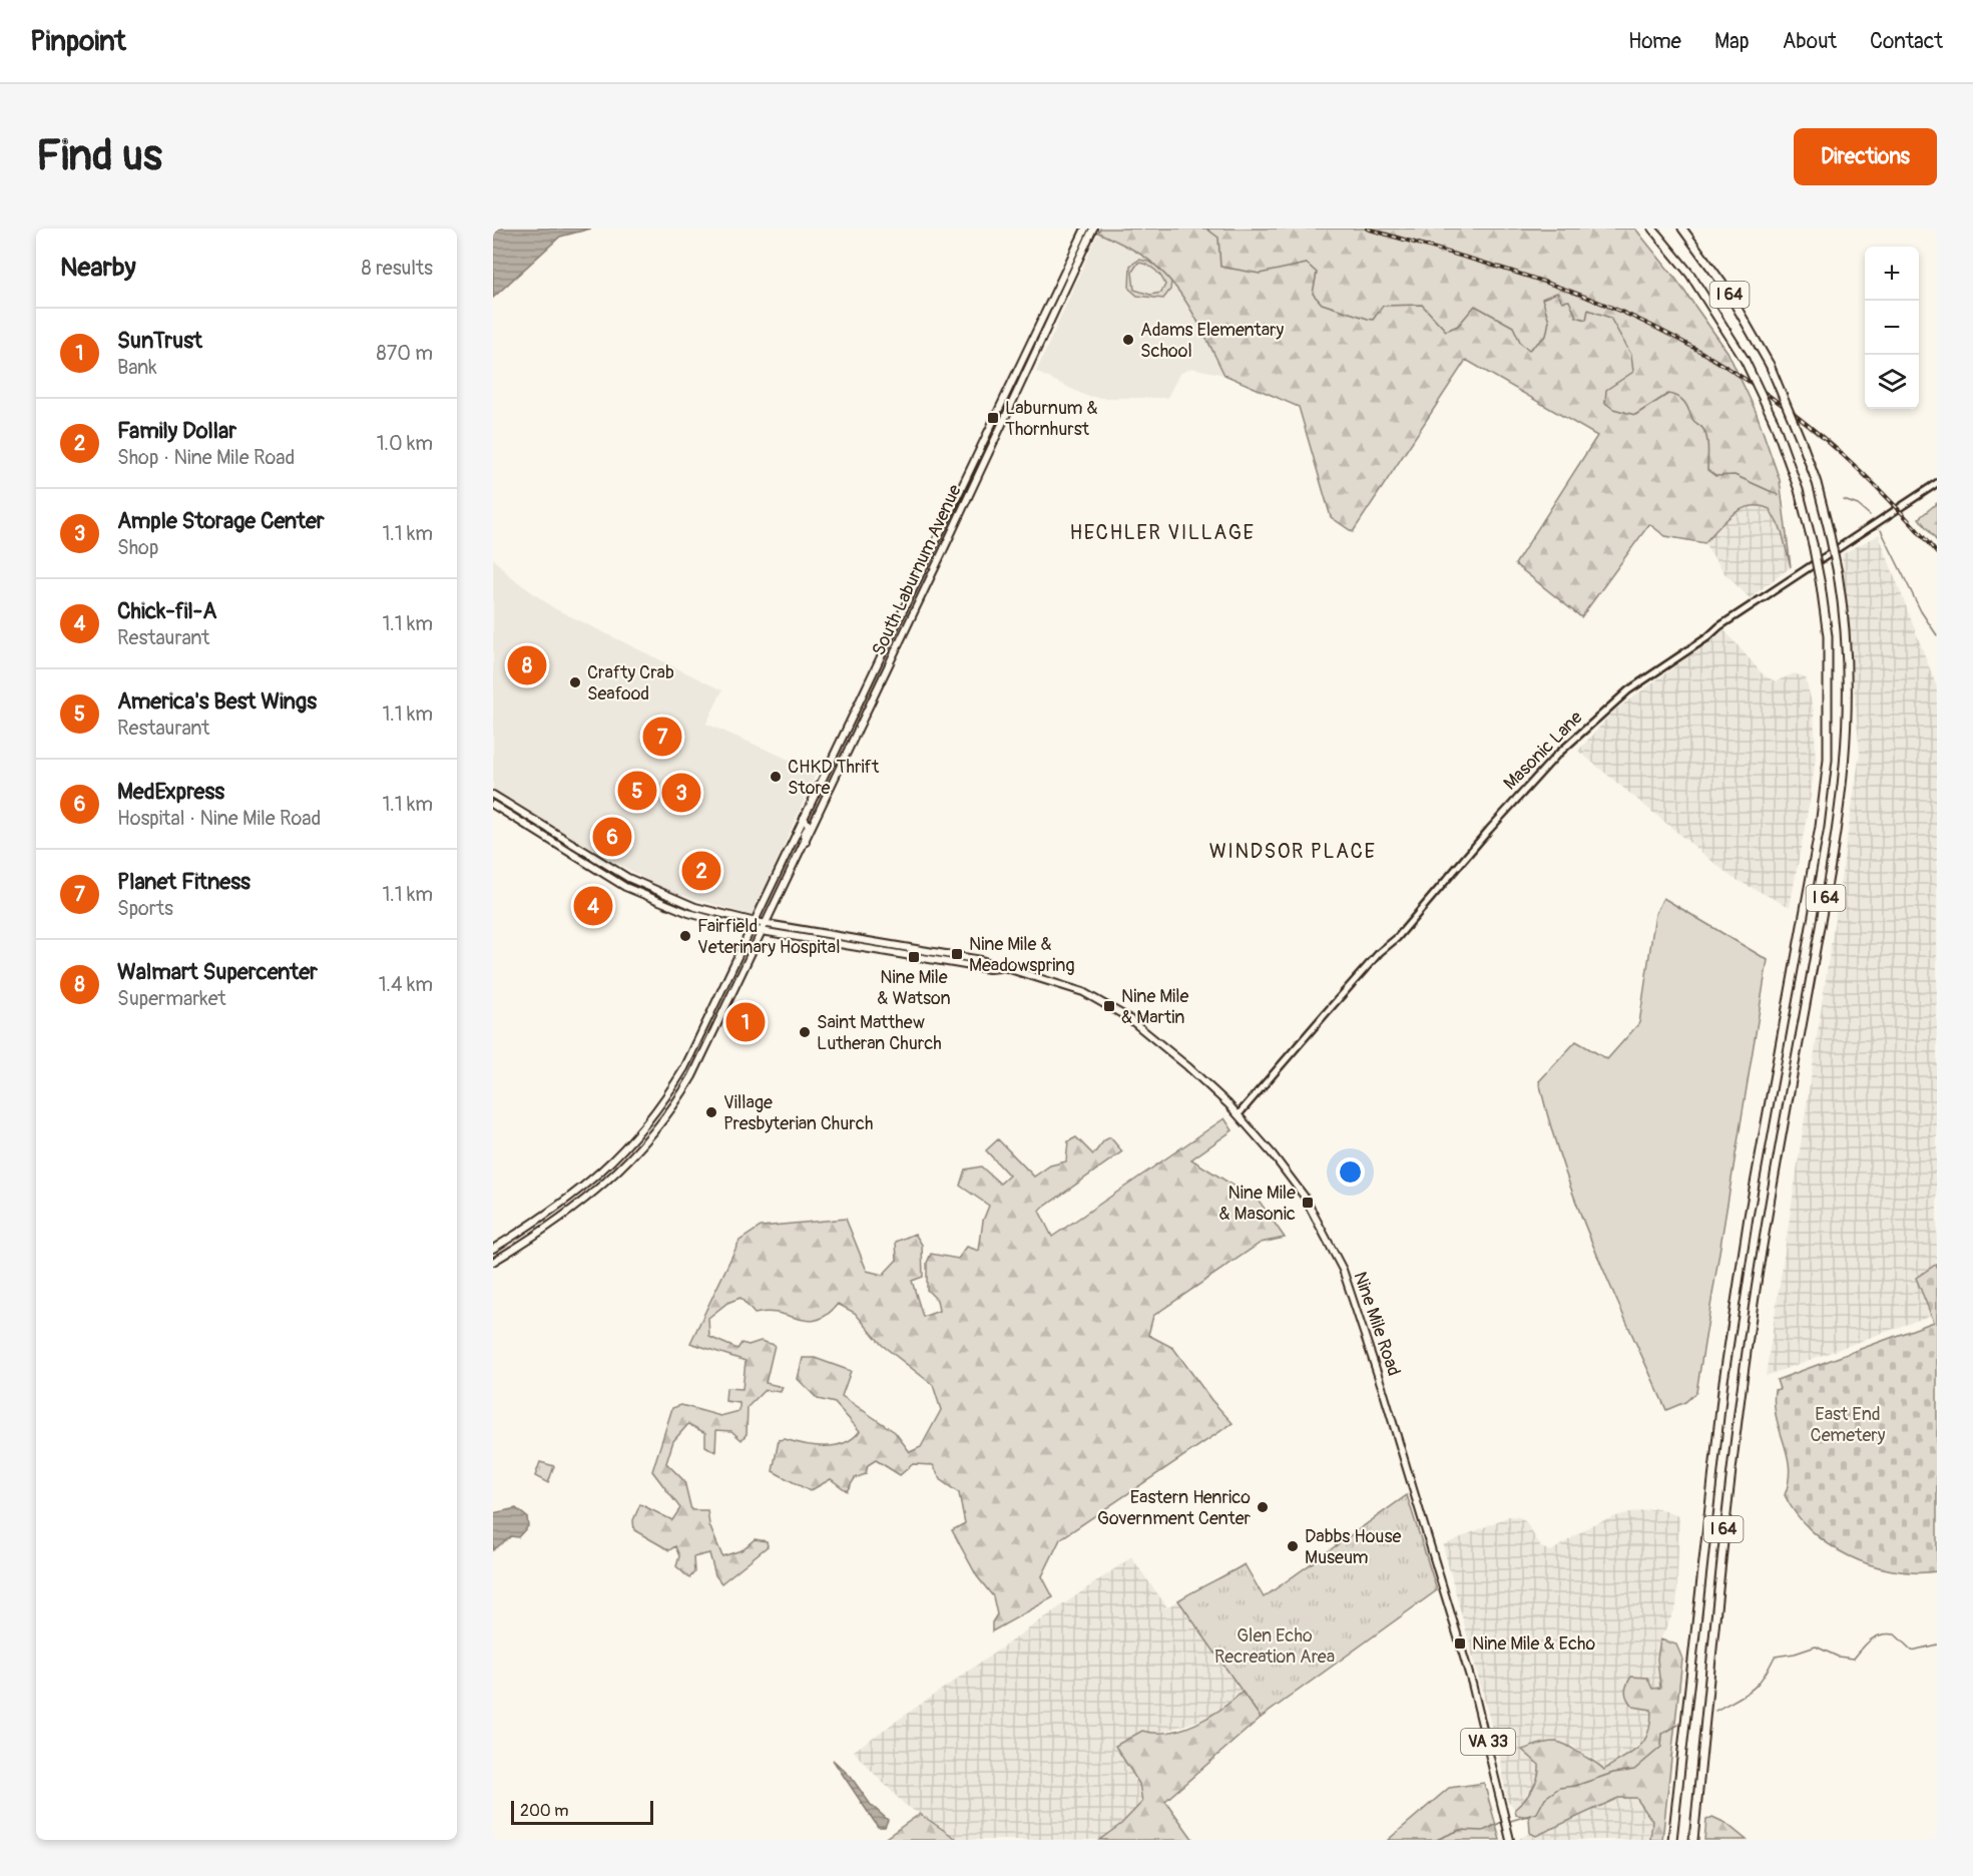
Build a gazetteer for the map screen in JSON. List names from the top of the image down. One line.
{"streets":{"highway":["I 64"],"main road":["South Laburnum Avenue","Masonic Lane","Nine Mile Road","VA 33"]},"crossings":[["South Laburnum Avenue","Nine Mile Road"],["Masonic Lane","Nine Mile Road"]],"districts":["HECHLER VILLAGE","WINDSOR PLACE"],"parks":["East End Cemetery","Glen Echo Recreation Area"],"places":{"other":["Adams Elementary School","Crafty Crab Seafood","CHKD Thrift Store","Fairfield Veterinary Hospital","Saint Matthew Lutheran Church","Village Presbyterian Church","Eastern Henrico Government Center","Dabbs House Museum"],"transit":["Laburnum & Thornhurst","Nine Mile & Meadowspring","Nine Mile & Watson","Nine Mile & Martin","Nine Mile & Masonic","Nine Mile & Echo"]},"scale_bar":"200 m","page":{"header":"Pinpoint","nav":["Home","Map","About","Contact"],"buttons":"Directions","title":"Find us","heading":["Nearby","8 results"],"map_buttons":["+","−"],"list":[{"mark":"1","name":"SunTrust","note":"Bank","value":"870 m"},{"mark":"2","name":"Family Dollar","note":"Shop · Nine Mile Road","value":"1.0 km"},{"mark":"3","name":"Ample Storage Center","note":"Shop","value":"1.1 km"},{"mark":"4","name":"Chick-fil-A","note":"Restaurant","value":"1.1 km"},{"mark":"5","name":"America's Best Wings","note":"Restaurant","value":"1.1 km"},{"mark":"6","name":"MedExpress","note":"Hospital · Nine Mile Road","value":"1.1 km"},{"mark":"7","name":"Planet Fitness","note":"Sports","value":"1.1 km"},{"mark":"8","name":"Walmart Supercenter","note":"Supermarket","value":"1.4 km"}],"pins":["8","7","5","3","6","2","4","1"],"scale":"200 m"}}
